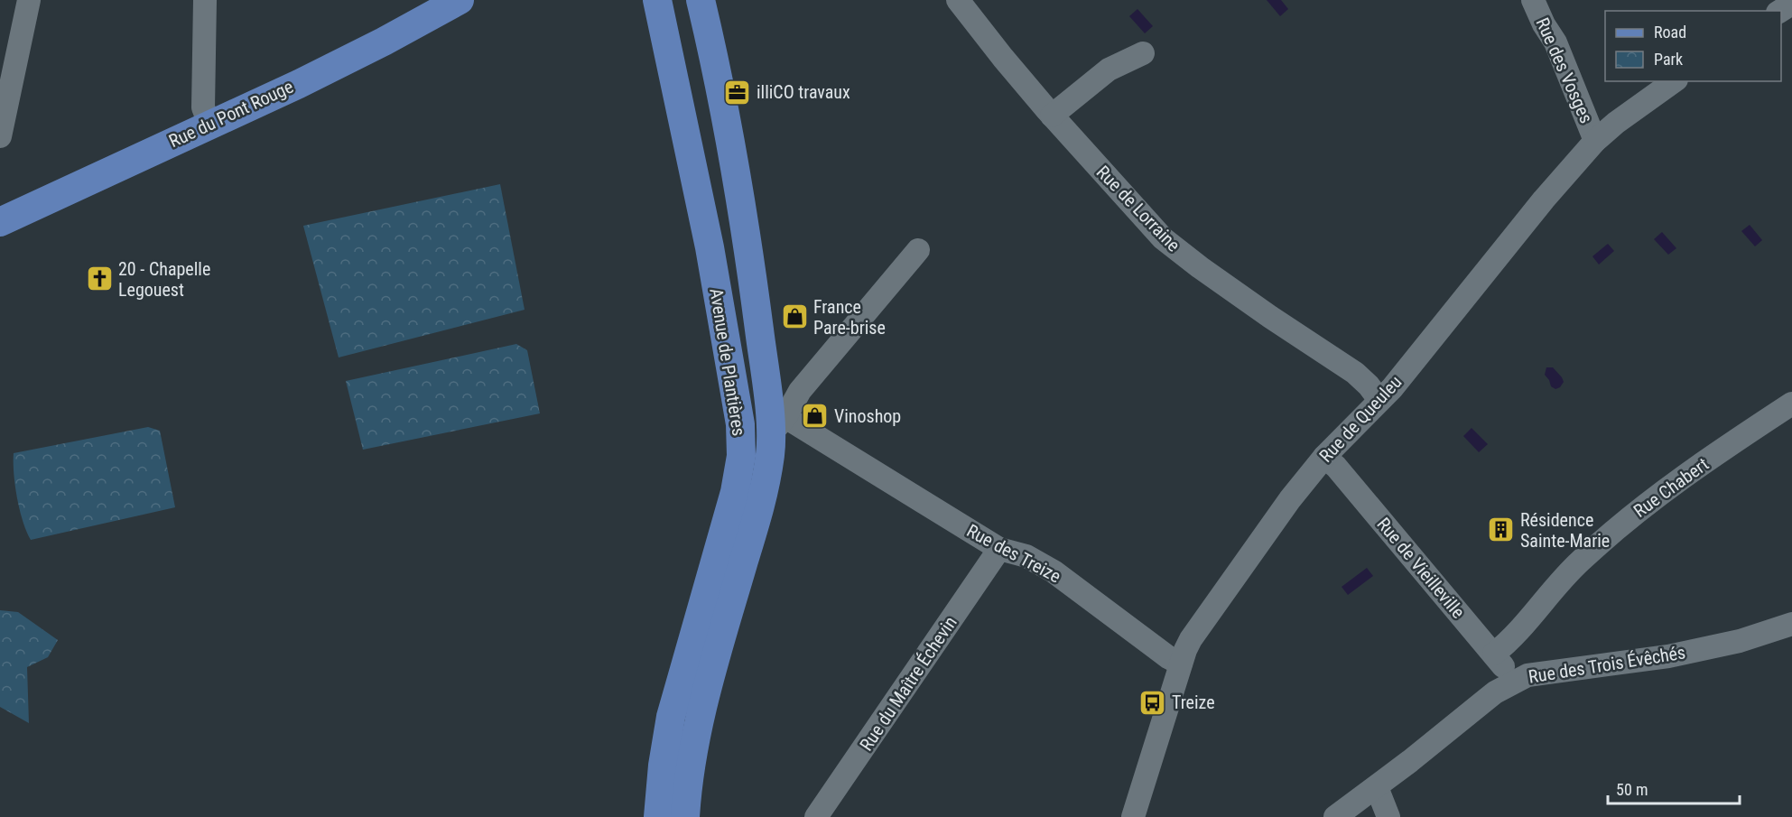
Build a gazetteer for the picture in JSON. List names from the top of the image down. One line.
{"streets":{"main road":["Rue du Pont Rouge","Avenue de Plantières"],"street":["Rue des Vosges","Rue de Lorraine","Rue de Queuleu","Rue Chabert","Rue des Treize","Rue de Vieilleville","Rue des Trois Évêchés","Rue du Maître Échevin"]},"crossings":[["Rue des Vosges","Rue de Queuleu"],["Rue de Lorraine","Rue de Queuleu"],["Avenue de Plantières","Rue des Treize"],["Rue de Queuleu","Rue des Treize"],["Rue de Queuleu","Rue de Vieilleville"],["Rue Chabert","Rue de Vieilleville"],["Rue des Treize","Rue du Maître Échevin"],["Rue de Vieilleville","Rue des Trois Évêchés"]],"places":{"office":["illiCO travaux"],"church":["20 - Chapelle Legouest"],"shop":["France Pare-brise","Vinoshop"],"building":["Résidence Sainte-Marie"],"bus stop":["Treize"]},"legend":["Road","Park"],"scale_bar":"50 m"}
